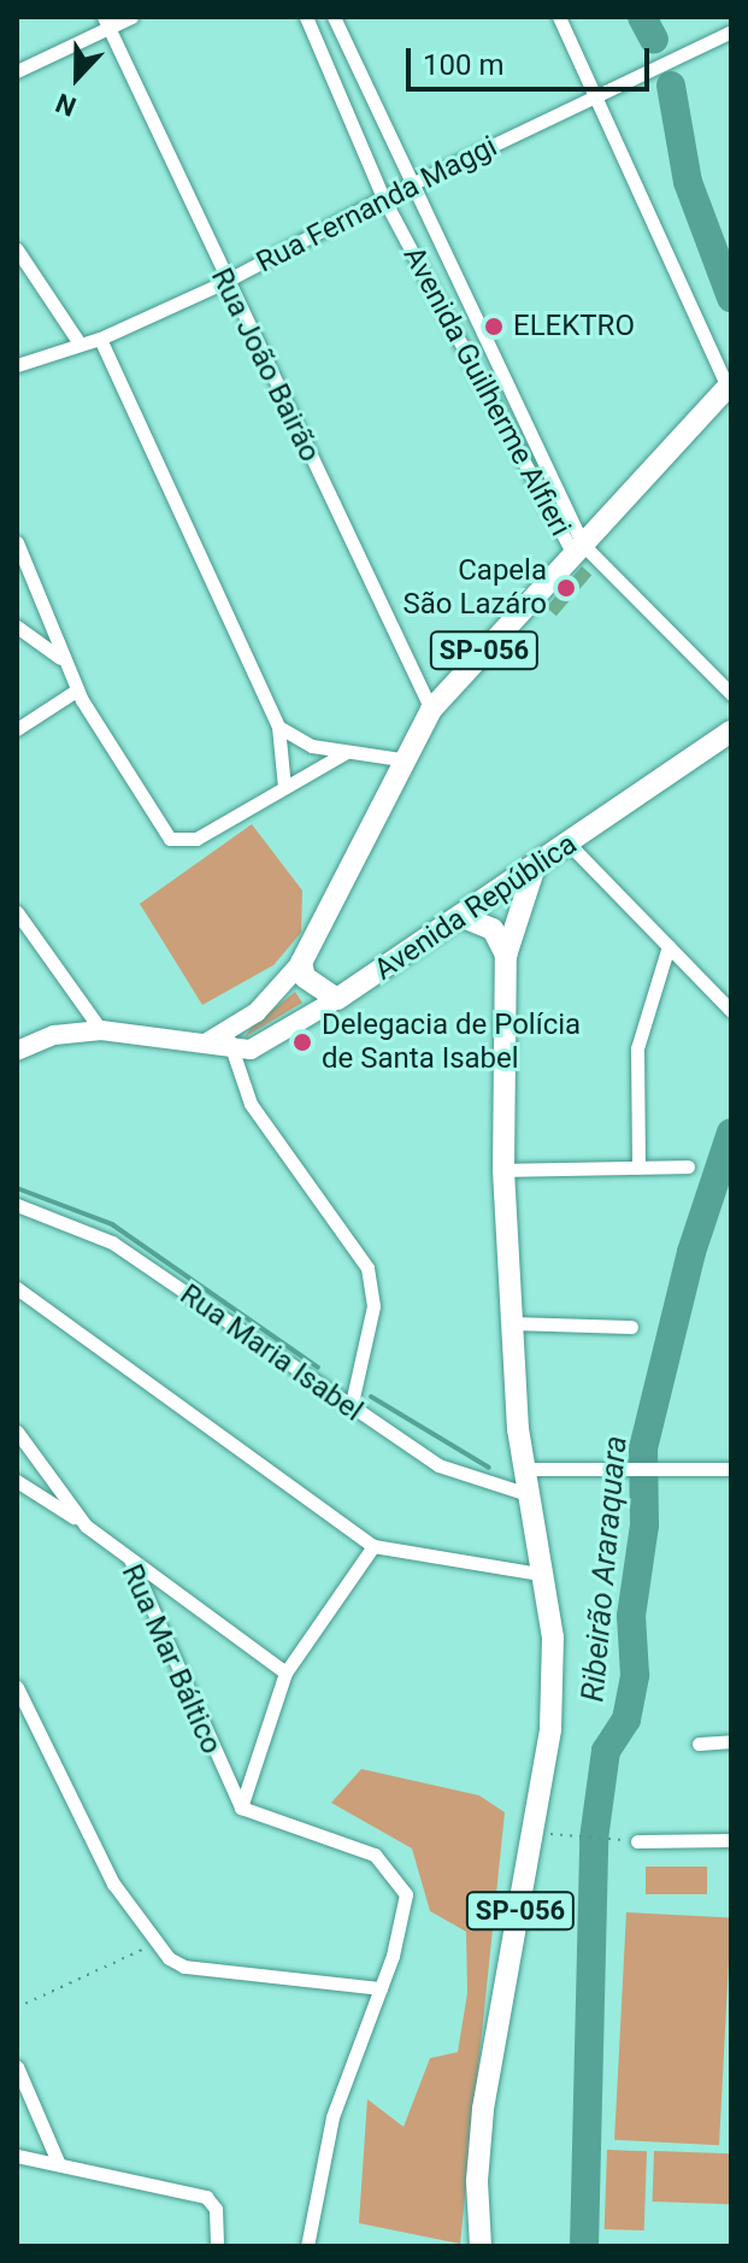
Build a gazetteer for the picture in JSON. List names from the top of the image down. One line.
{"streets":{"main road":["SP-056","Avenida República"],"street":["Rua Fernanda Maggi","Rua João Bairão","Avenida Guilherme Alfieri","Rua Maria Isabel","Rua Mar Báltico"]},"crossings":[["Rua Fernanda Maggi","Rua João Bairão"],["Rua Fernanda Maggi","Avenida Guilherme Alfieri"],["Rua João Bairão","SP-056"],["Avenida Guilherme Alfieri","SP-056"],["SP-056","Avenida República"],["SP-056","Rua Maria Isabel"]],"water":["Ribeirão Araraquara"],"places":["ELEKTRO","Capela São Lazáro","Delegacia de Polícia de Santa Isabel"],"scale_bar":"100 m","north":"bottom"}
